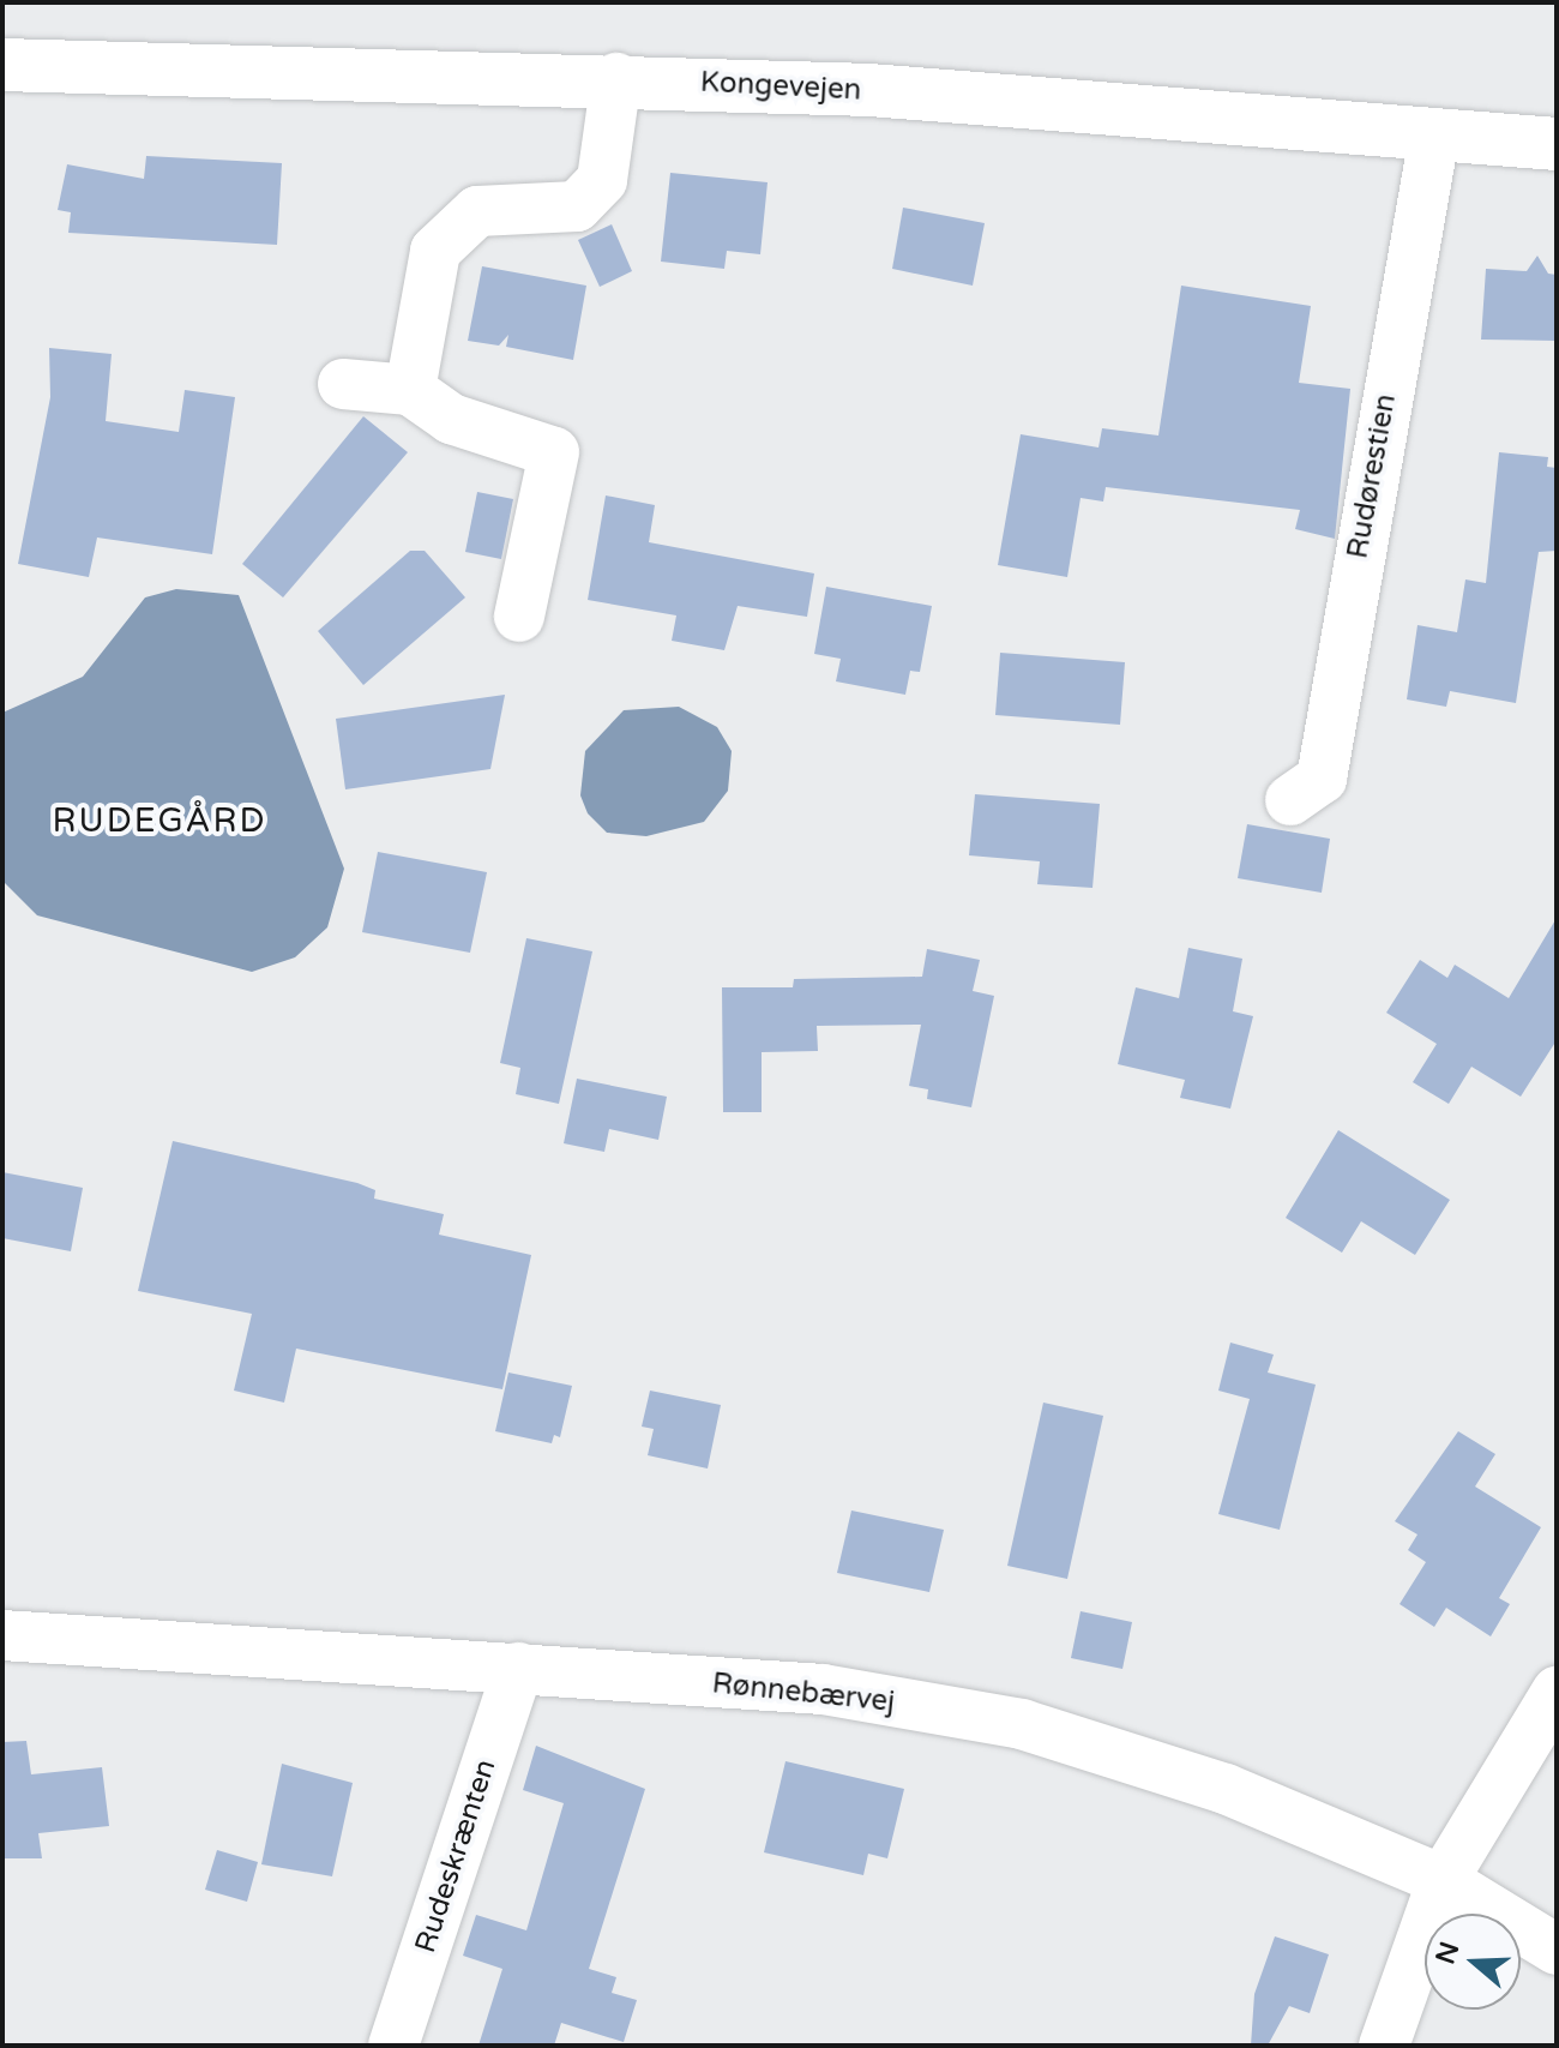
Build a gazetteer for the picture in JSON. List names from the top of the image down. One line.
{"streets":{"main road":["Kongevejen"],"street":["Rudørestien","Rønnebærvej","Rudeskrænten"]},"crossings":[["Kongevejen","Rudørestien"],["Rønnebærvej","Rudeskrænten"]],"districts":["RUDEGÅRD"],"north":"left"}
